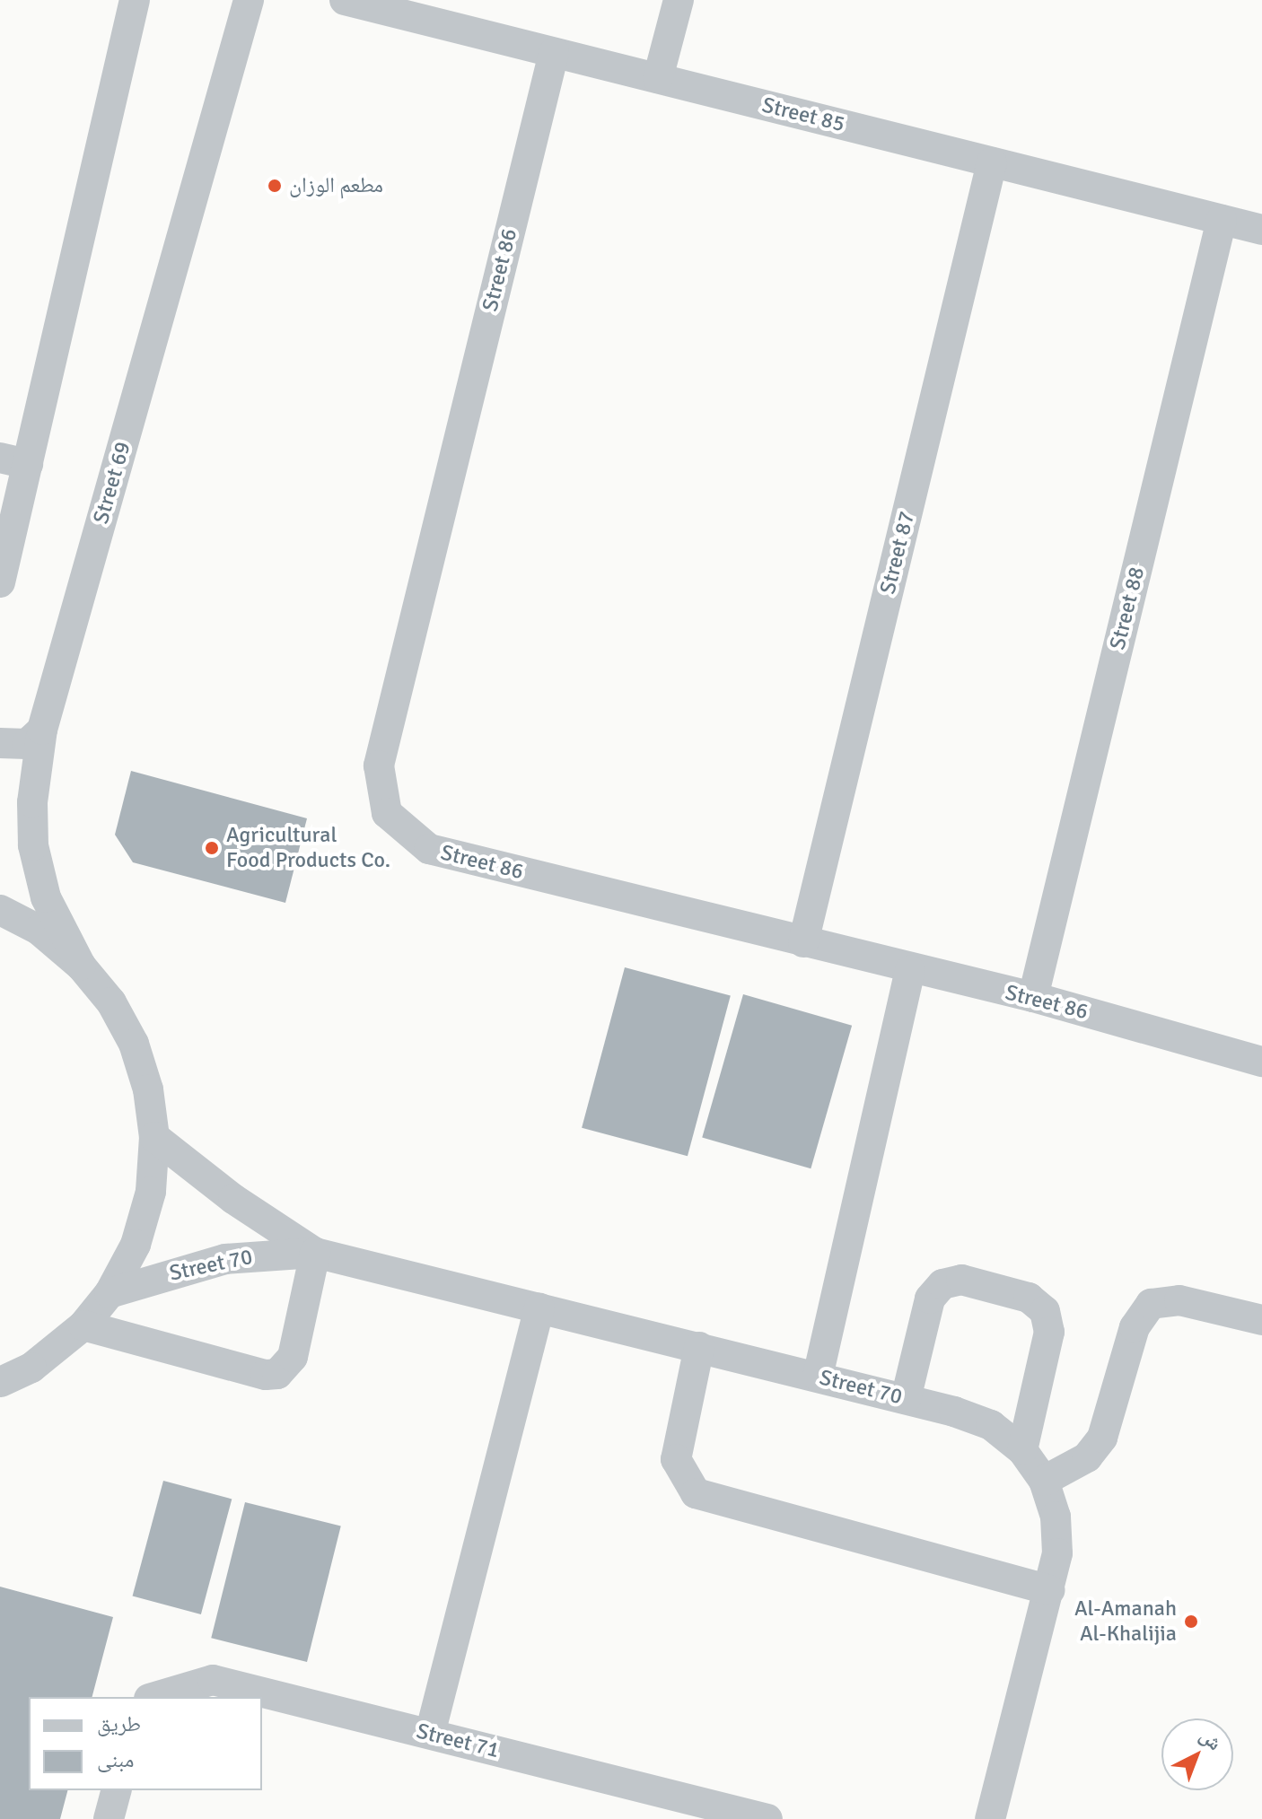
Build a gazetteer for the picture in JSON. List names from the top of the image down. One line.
{"streets":{"street":["Street 85","Street 86","Street 69","Street 87","Street 88","Street 70","Street 71"]},"crossings":[["Street 85","Street 86"],["Street 85","Street 87"],["Street 85","Street 88"],["Street 86","Street 87"],["Street 86","Street 88"]],"places":["مطعم الوزان","Agricultural Food Products Co.","Al-Amanah Al-Khalijia"],"legend":["طريق","مبنى"],"north":"top right"}
